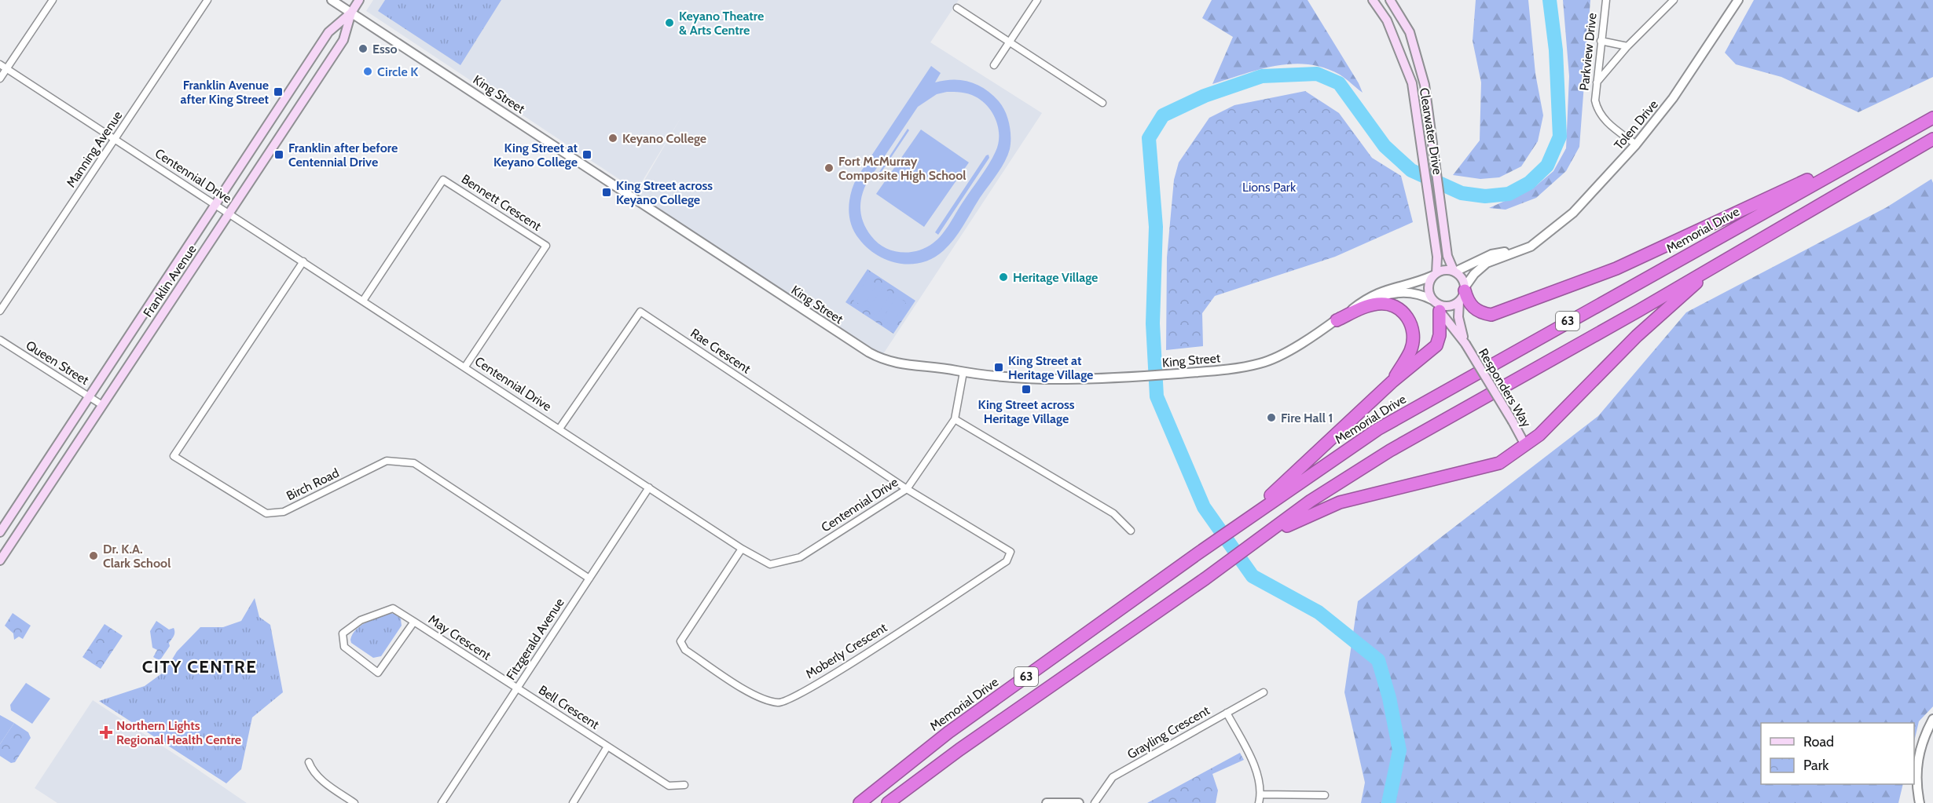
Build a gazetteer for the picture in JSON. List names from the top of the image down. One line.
{"streets":{"highway":["Memorial Drive","63"],"main road":["Clearwater Drive","Franklin Avenue","Responders Way"],"street":["Parkview Drive","King Street","Tolen Drive","Manning Avenue","Centennial Drive","Bennett Crescent","Rae Crescent","Queen Street","Birch Road","May Crescent","Fitzgerald Avenue","Moberly Crescent","Bell Crescent","Grayling Crescent"]},"crossings":[["Parkview Drive","Tolen Drive"],["King Street","Tolen Drive"],["King Street","Clearwater Drive"],["King Street","Centennial Drive"],["King Street","Franklin Avenue"],["King Street","Responders Way"],["Tolen Drive","Clearwater Drive"],["Tolen Drive","Responders Way"],["Clearwater Drive","Responders Way"],["Manning Avenue","Centennial Drive"],["Centennial Drive","Bennett Crescent"],["Centennial Drive","Franklin Avenue"],["Centennial Drive","Rae Crescent"],["Centennial Drive","Birch Road"],["Centennial Drive","Fitzgerald Avenue"],["Centennial Drive","Moberly Crescent"],["Franklin Avenue","Queen Street"],["Rae Crescent","Moberly Crescent"],["Birch Road","Fitzgerald Avenue"],["May Crescent","Fitzgerald Avenue"],["May Crescent","Bell Crescent"],["Fitzgerald Avenue","Bell Crescent"]],"districts":["CITY CENTRE"],"parks":["Lions Park"],"places":{"other":["Keyano Theatre & Arts Centre","Esso","Circle K","Keyano College","Fort McMurray Composite High School","Heritage Village","Fire Hall 1","Dr. K.A. Clark School"],"transit":["Franklin Avenue after King Street","Franklin after before Centennial Drive","King Street at Keyano College","King Street across Keyano College","King Street at Heritage Village","King Street across Heritage Village"],"health":["Northern Lights Regional Health Centre"]},"legend":["Road","Park"]}
